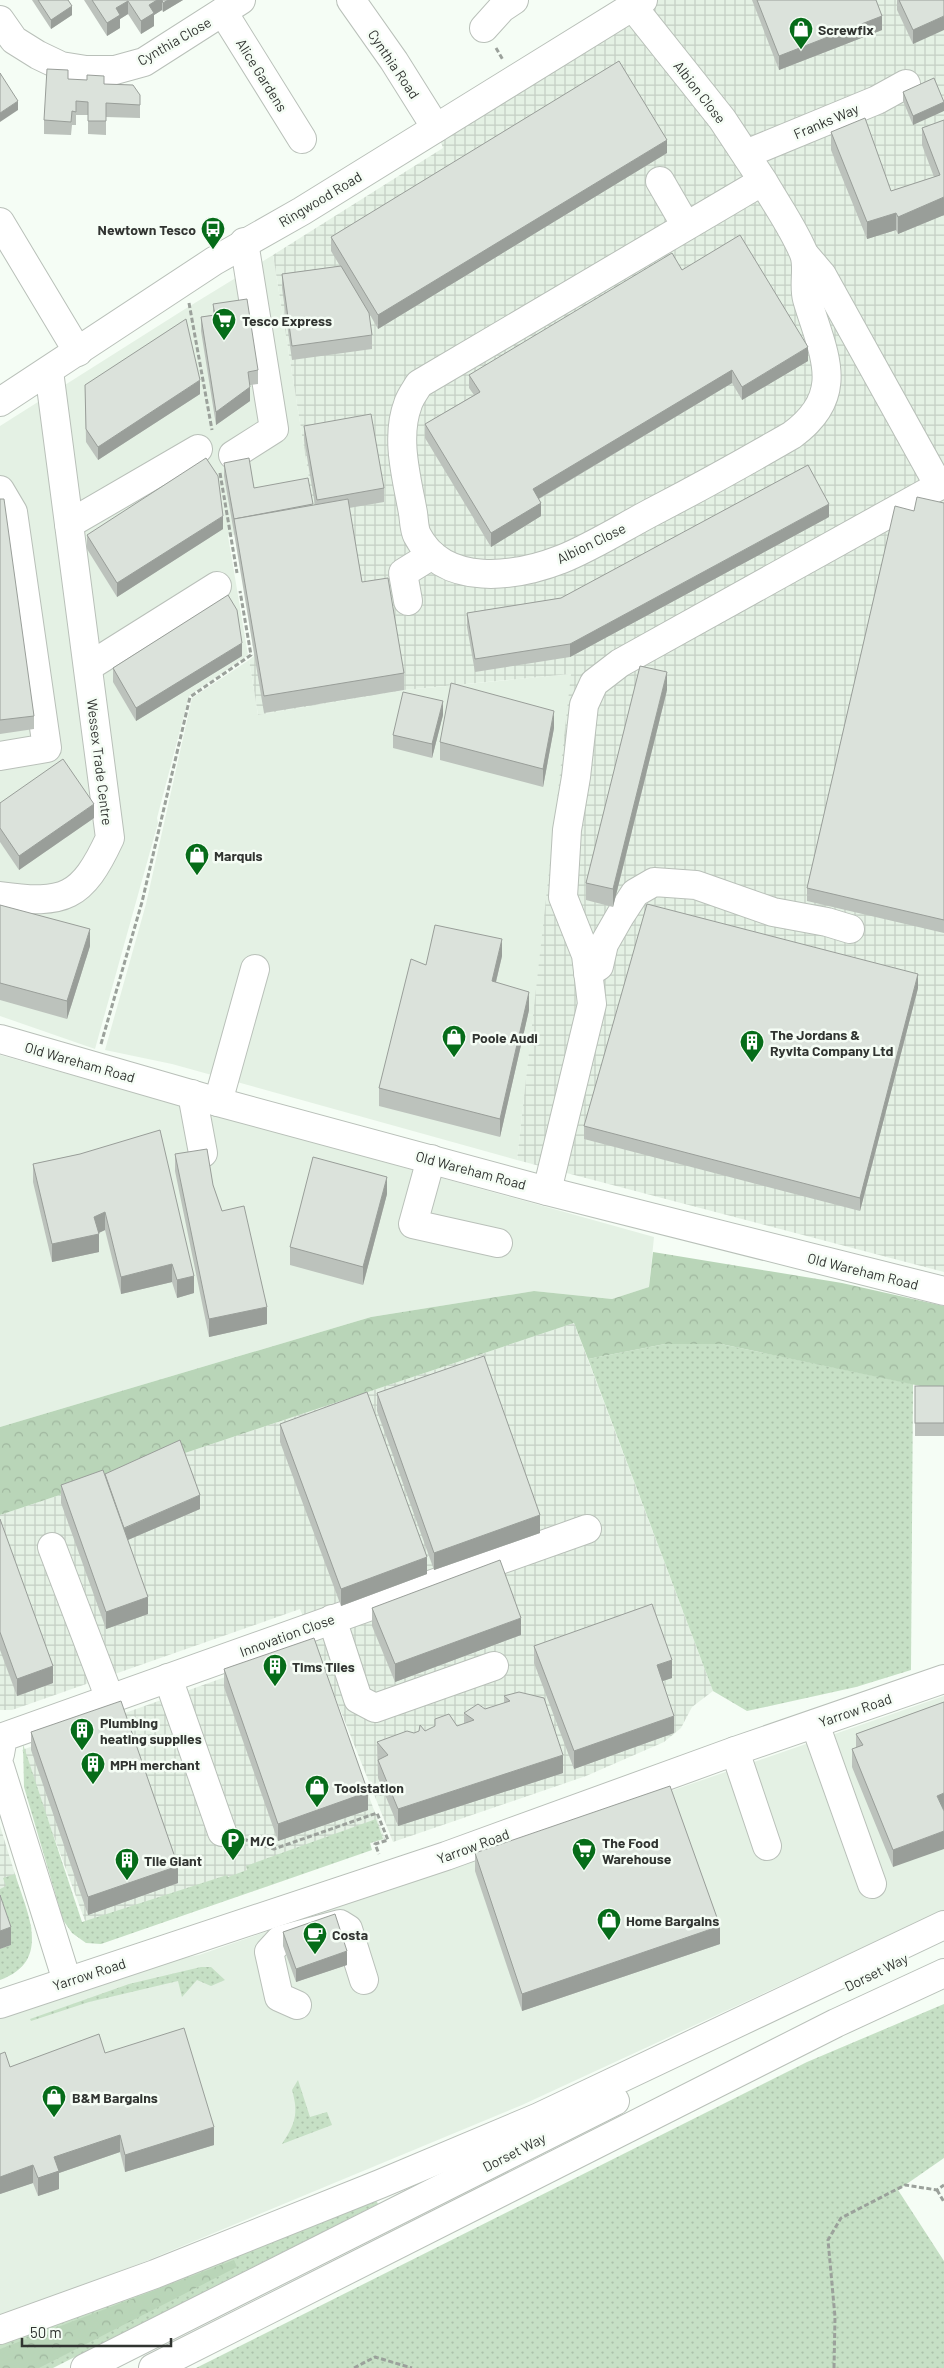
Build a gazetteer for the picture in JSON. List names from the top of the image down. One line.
{"streets":{"main road":["Cynthia Close","Cynthia Road","Alice Gardens","Albion Close","Franks Way","Ringwood Road","Wessex Trade Centre","Old Wareham Road","Innovation Close","Yarrow Road","Dorset Way"]},"crossings":[["Cynthia Close","Alice Gardens"],["Cynthia Road","Ringwood Road"],["Albion Close","Franks Way"],["Albion Close","Ringwood Road"],["Ringwood Road","Wessex Trade Centre"]],"places":{"shop":["Screwfix","Marquis","Poole Audi","Toolstation","Home Bargains","B&M Bargains"],"bus stop":["Newtown Tesco"],"supermarket":["Tesco Express","The Food Warehouse"],"building":["The Jordans & Ryvita Company Ltd","Tims Tiles","Plumbing heating supplies","MPH merchant","Tile Giant"],"parking":["M/C"],"cafe":["Costa"]},"scale_bar":"50 m"}
